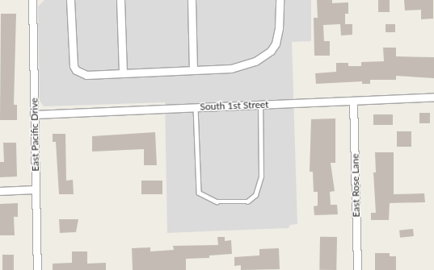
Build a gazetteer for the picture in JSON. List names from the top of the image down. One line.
{"streets":{"street":["South 1st Street","East Pacific Drive","East Rose Lane"]},"crossings":[["South 1st Street","East Pacific Drive"],["South 1st Street","East Rose Lane"]]}
